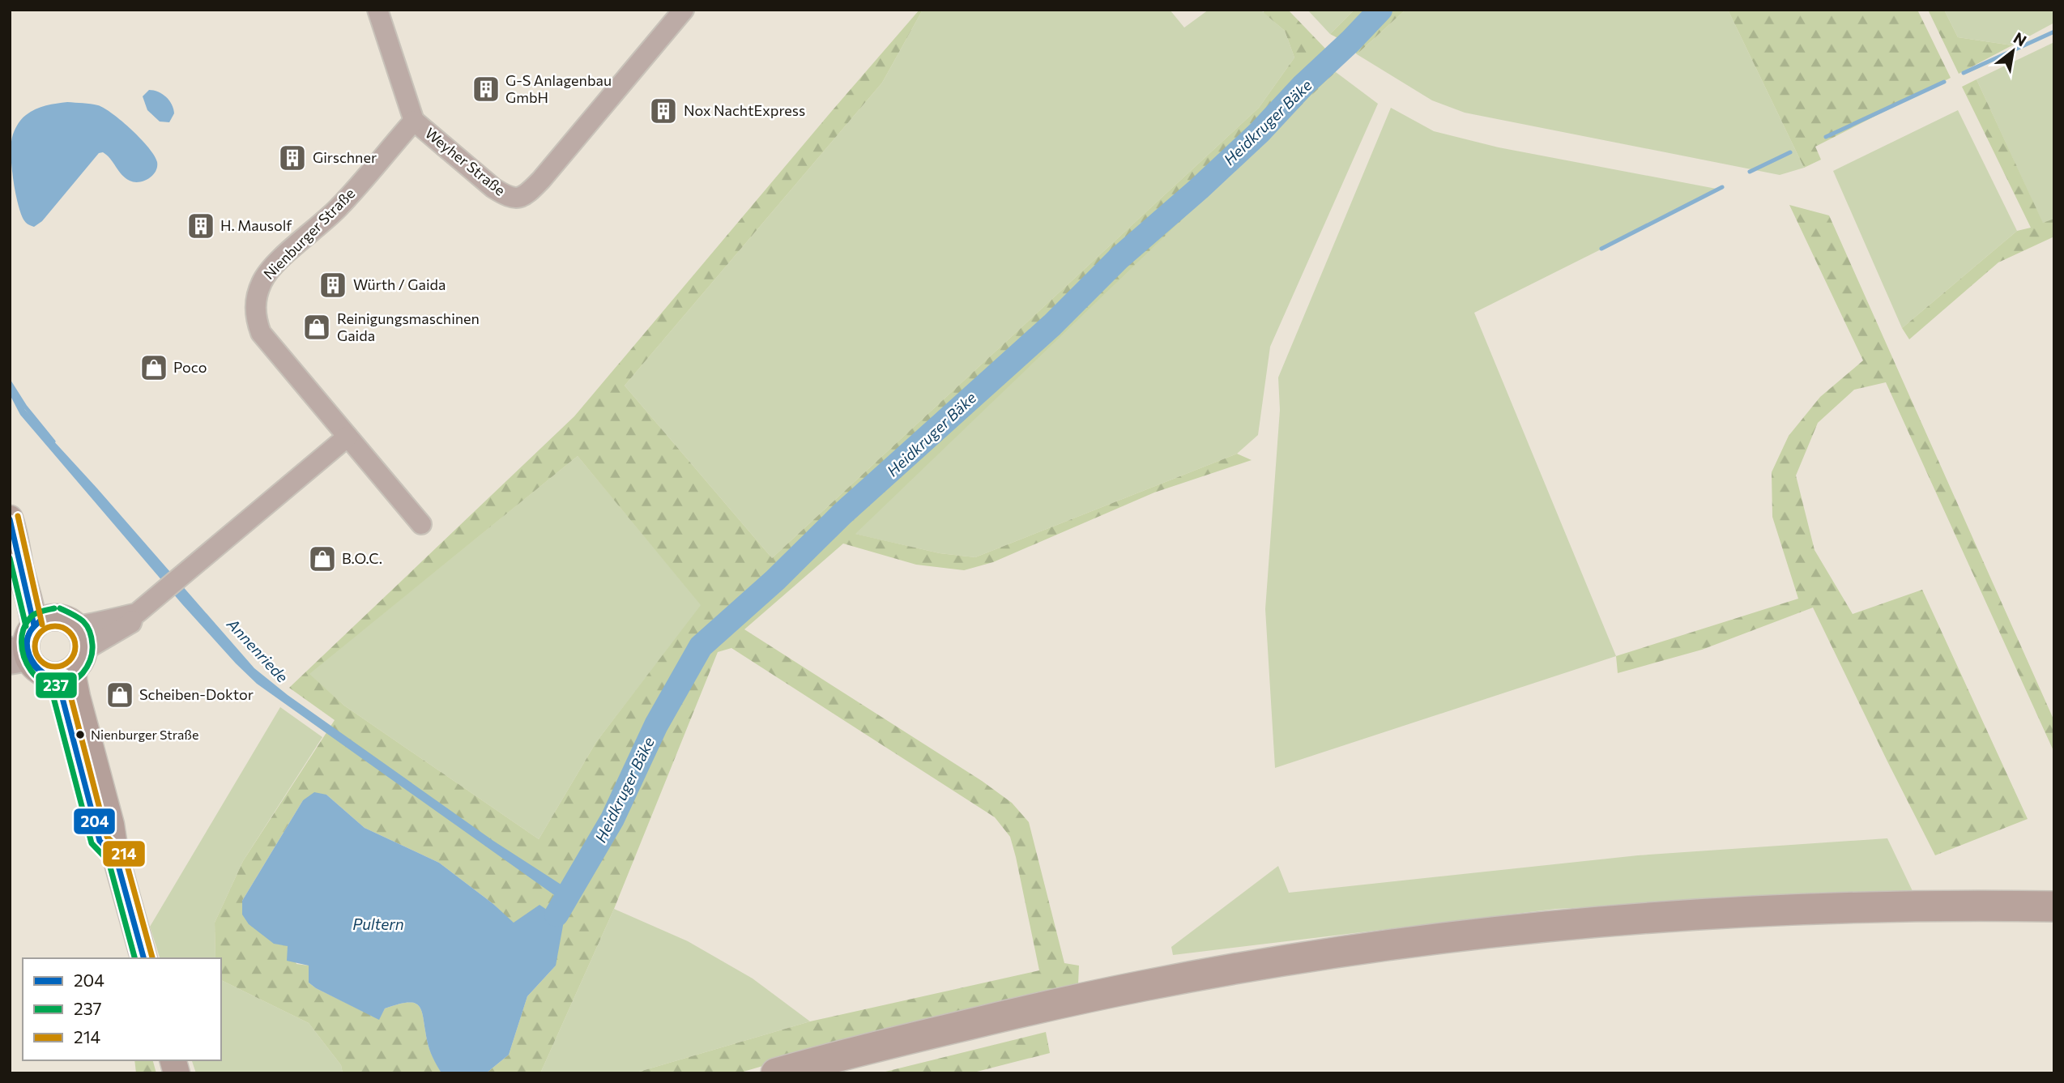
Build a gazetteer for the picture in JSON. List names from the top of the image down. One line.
{"streets":{"street":["Weyher Straße","Nienburger Straße"]},"crossings":[["Weyher Straße","Nienburger Straße"]],"water":["Heidkruger Bäke","Annenriede","Pultern"],"places":{"building":["G-S Anlagenbau GmbH","Nox NachtExpress","Girschner","H. Mausolf","Würth / Gaida"],"shop":["Reinigungsmaschinen Gaida","Poco","B.O.C.","Scheiben-Doktor"],"other":["Nienburger Straße"]},"lines":["transit line 214","transit line 204","transit line 237"],"legend":["204","237","214"],"north":"top right"}
